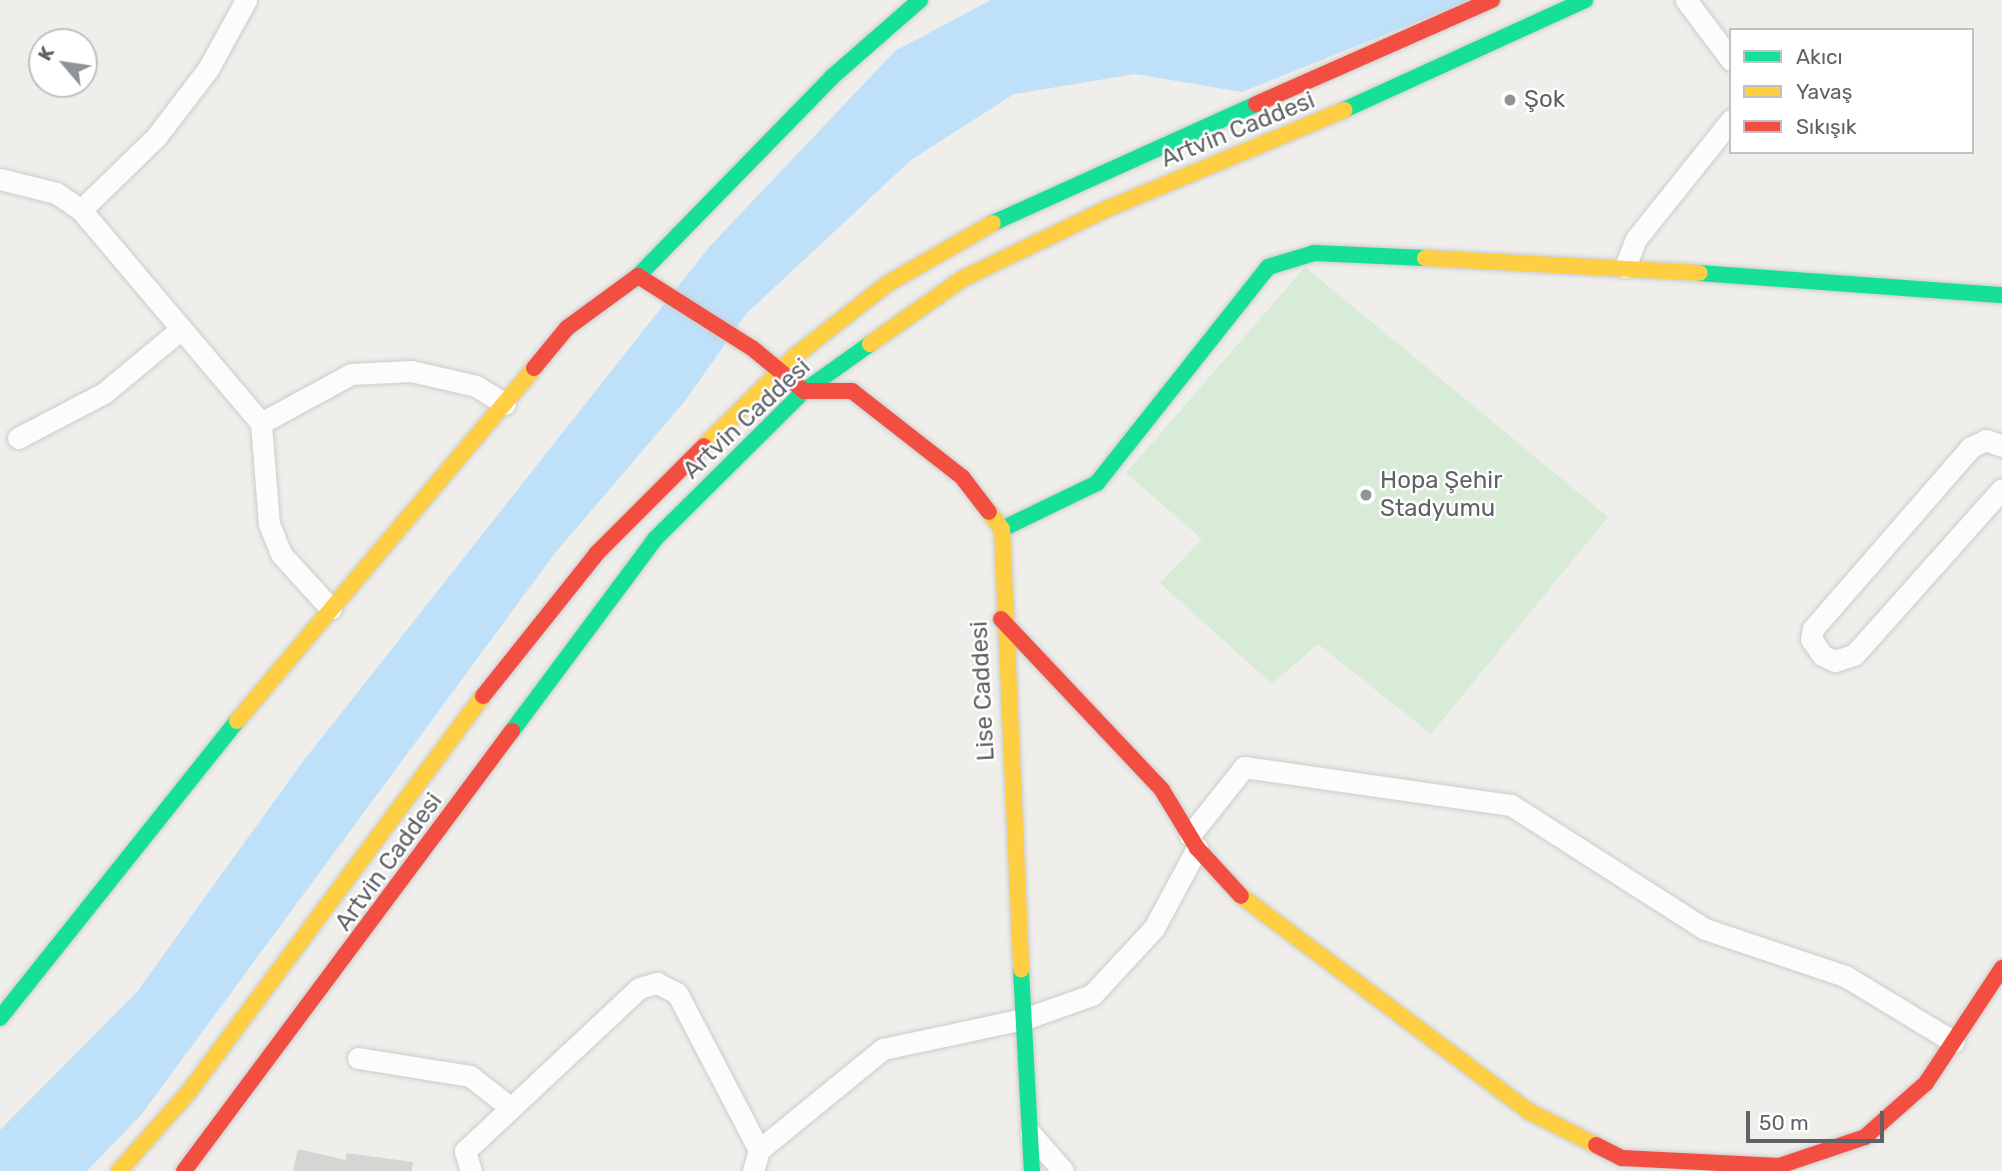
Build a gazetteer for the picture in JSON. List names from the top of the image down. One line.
{"streets":{"main road":["Artvin Caddesi","Lise Caddesi"]},"places":["Şok","Hopa Şehir Stadyumu"],"legend":["Akıcı","Yavaş","Sıkışık"],"scale_bar":"50 m","north":"top left"}
